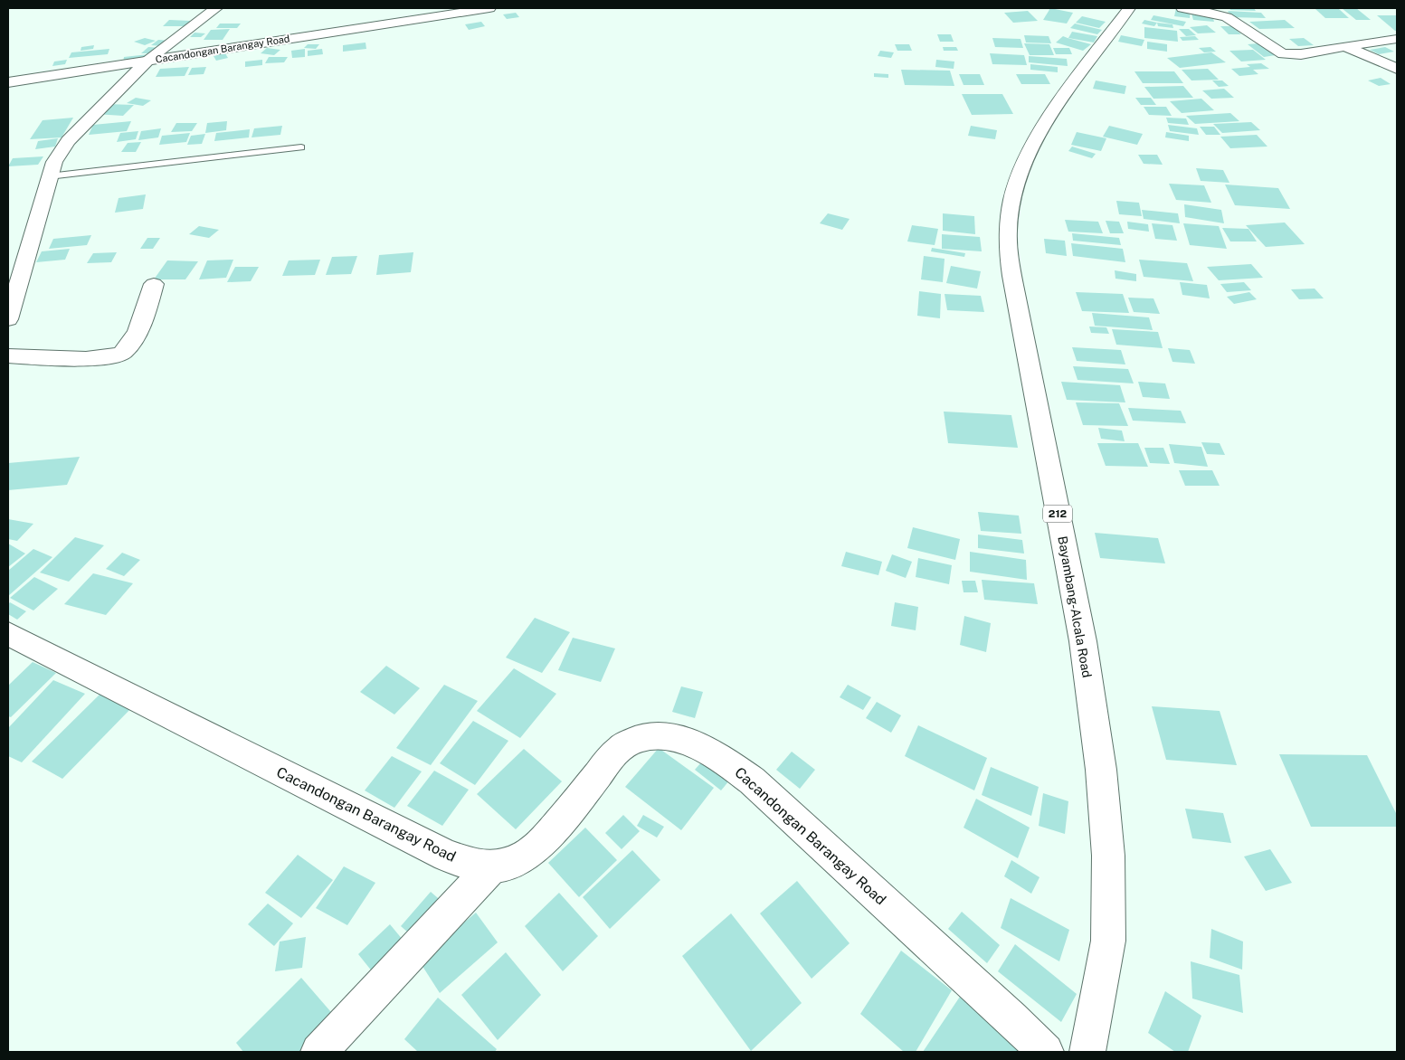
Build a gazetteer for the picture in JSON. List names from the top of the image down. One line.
{"streets":{"street":["Cacandongan Barangay Road","212","Bayambang-Alcala Road"]}}
